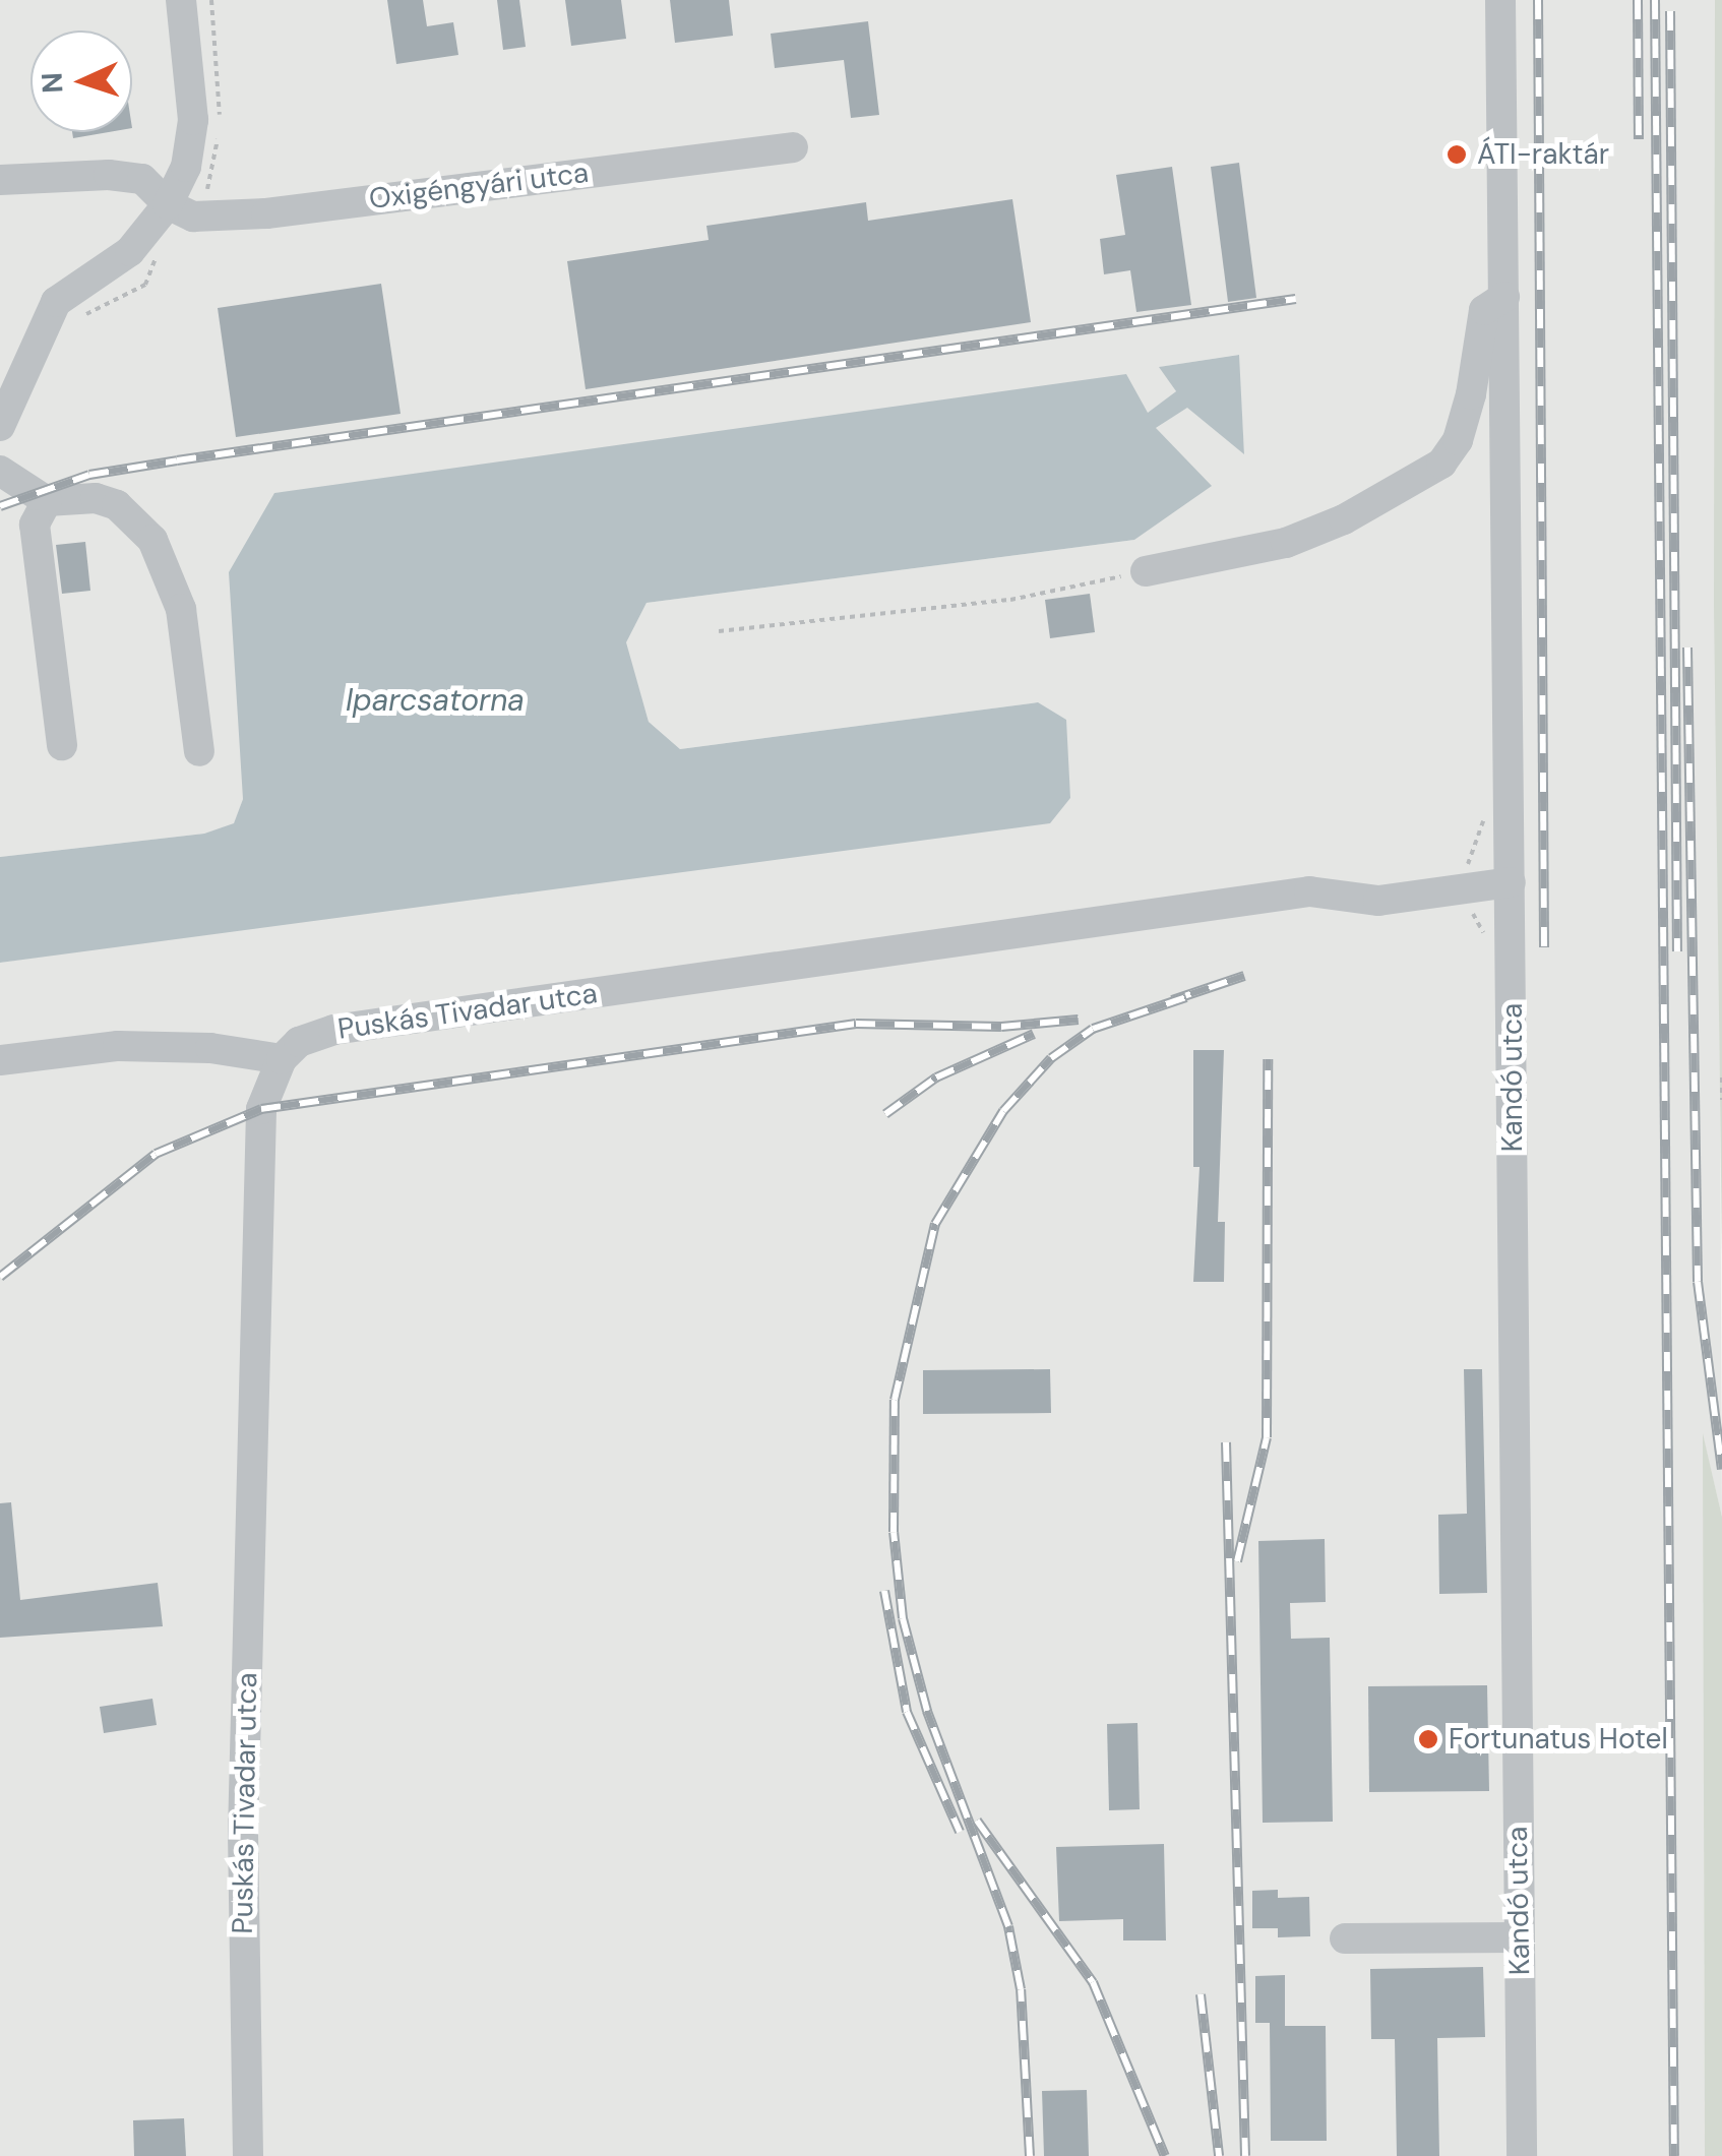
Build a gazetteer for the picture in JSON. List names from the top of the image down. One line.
{"streets":{"street":["Oxigéngyári utca","Puskás Tivadar utca","Kandó utca"]},"crossings":[["Puskás Tivadar utca","Kandó utca"]],"water":["Iparcsatorna"],"places":["ÁTI-raktár","Fortunatus Hotel"],"north":"left"}
